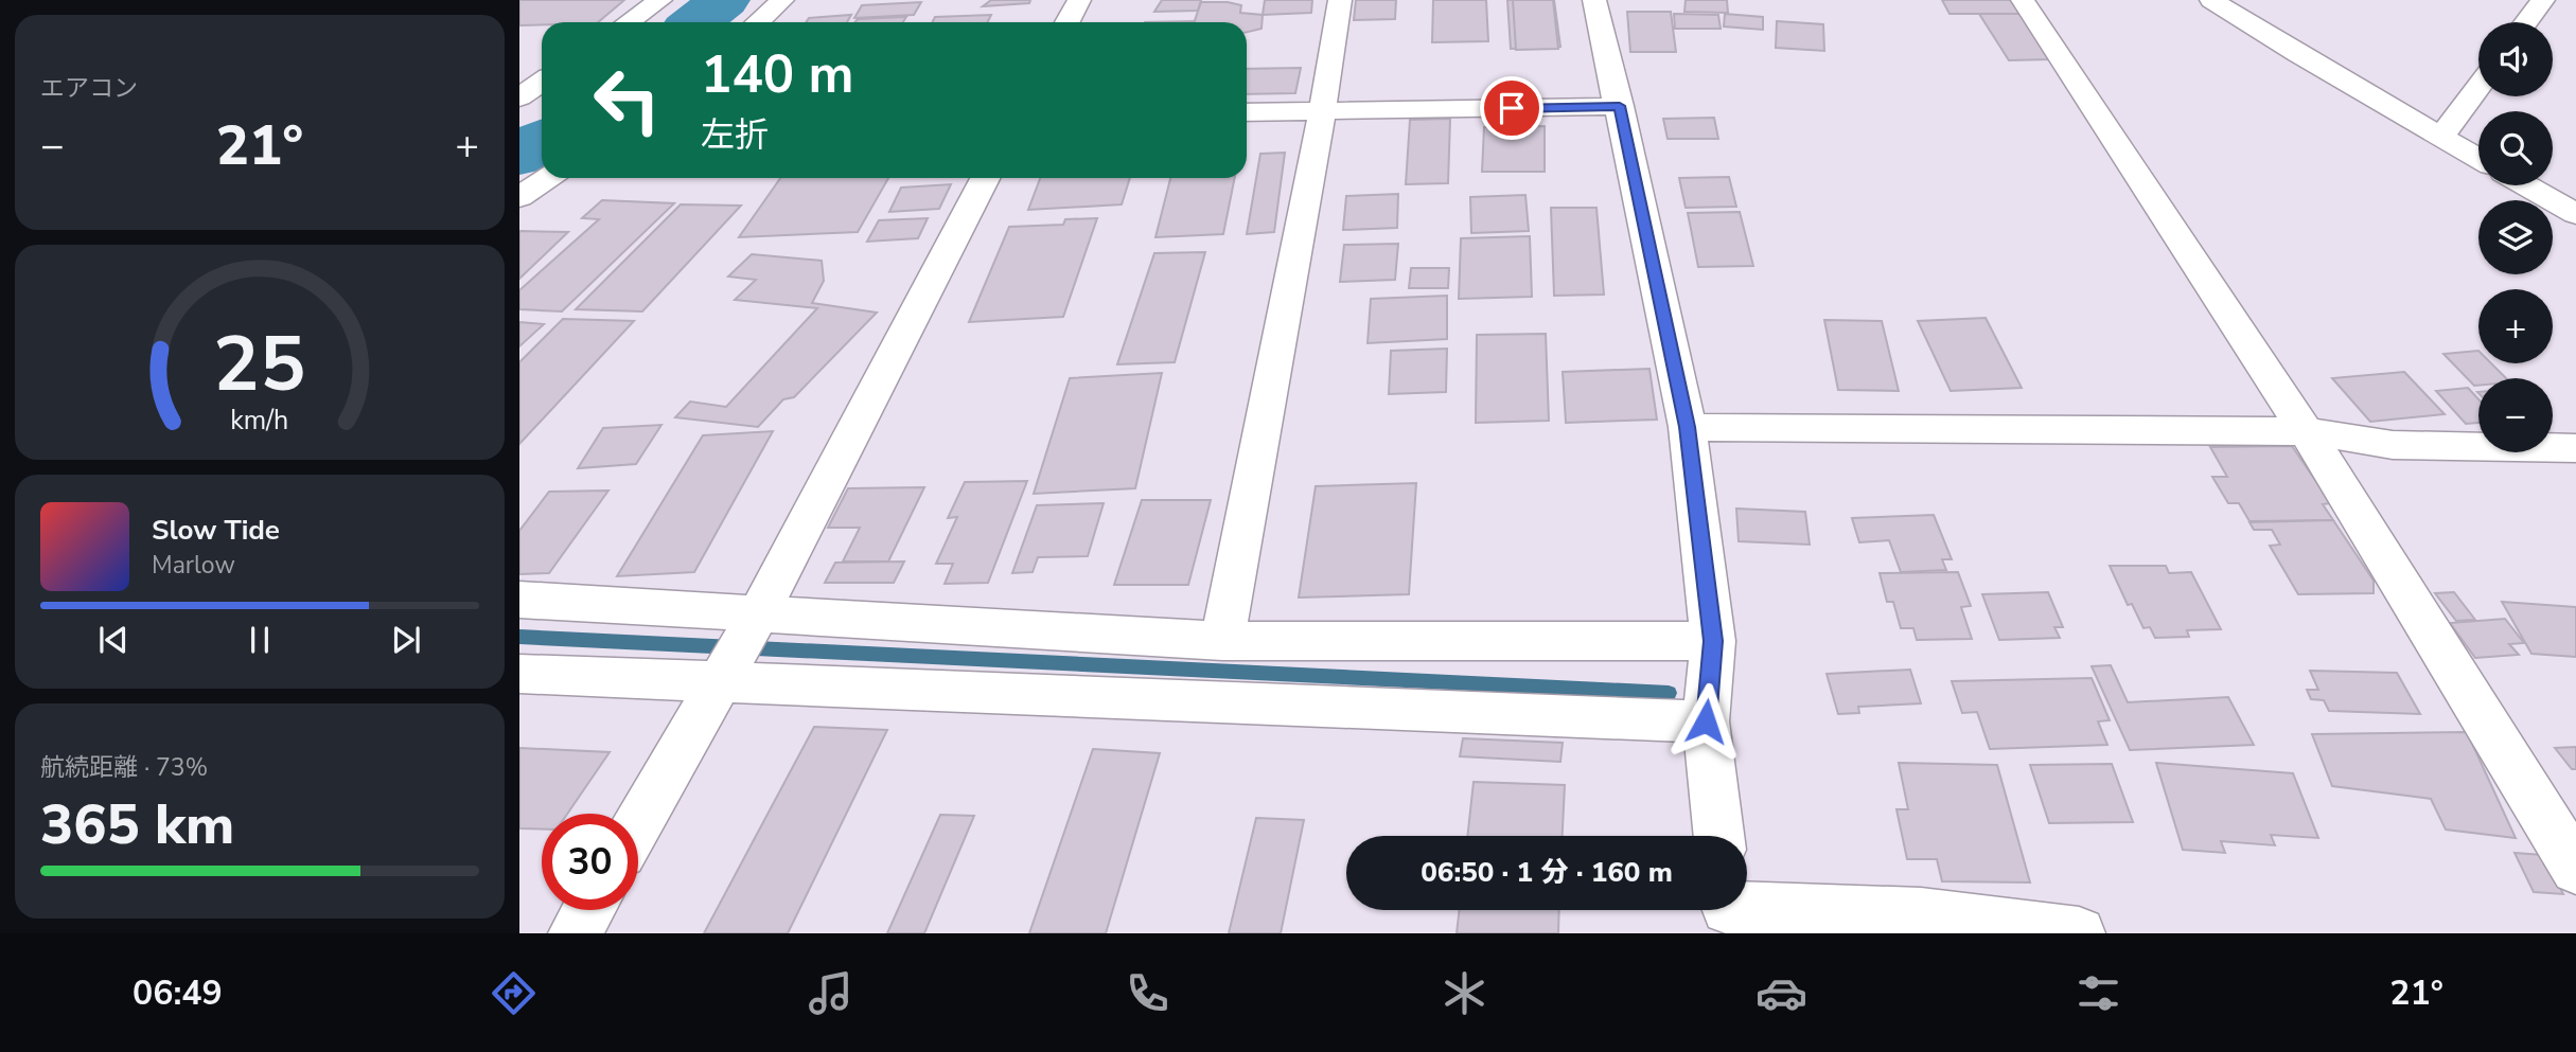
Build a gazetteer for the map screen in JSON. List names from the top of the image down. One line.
{"page":{"tile":["エアコン",["航続距離 · 73%","365 km"]],"map_buttons":["+","−"],"turn":["140 m","左折"],"heat":["−","21°","+"],"song":["Slow Tide","Marlow"],"limit":"30","trip":"06:50 · 1 分 · 160 m","tabs":["06:49","21°"],"gauge":["25","km/h"]}}
